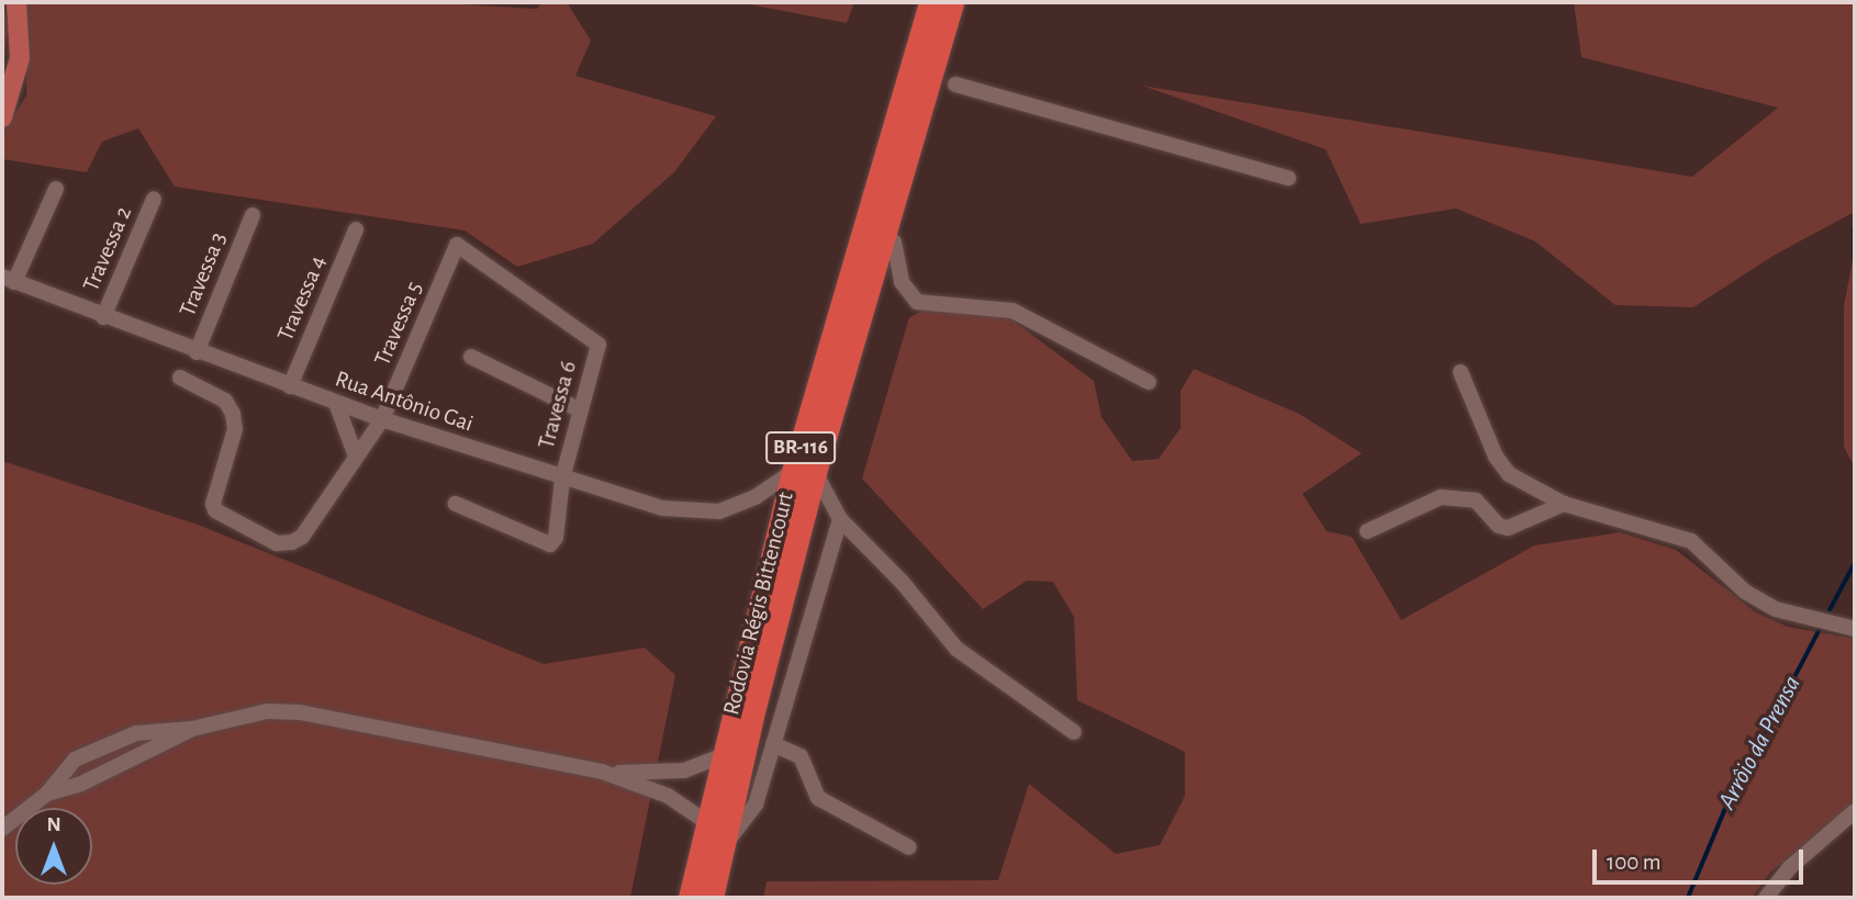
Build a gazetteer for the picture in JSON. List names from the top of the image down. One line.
{"streets":{"highway":["BR-116","Rodovia Régis Bittencourt"],"street":["Travessa 2","Travessa 3","Travessa 4","Travessa 5","Rua Antônio Gai","Travessa 6"]},"crossings":[["Travessa 2","Rua Antônio Gai"],["Travessa 3","Rua Antônio Gai"],["Travessa 4","Rua Antônio Gai"],["Travessa 5","Rua Antônio Gai"],["Travessa 5","Travessa 6"],["Rua Antônio Gai","Travessa 6"],["Rua Antônio Gai","Rodovia Régis Bittencourt"]],"water":["Arrôio da Prensa"],"scale_bar":"100 m","north":"top"}
